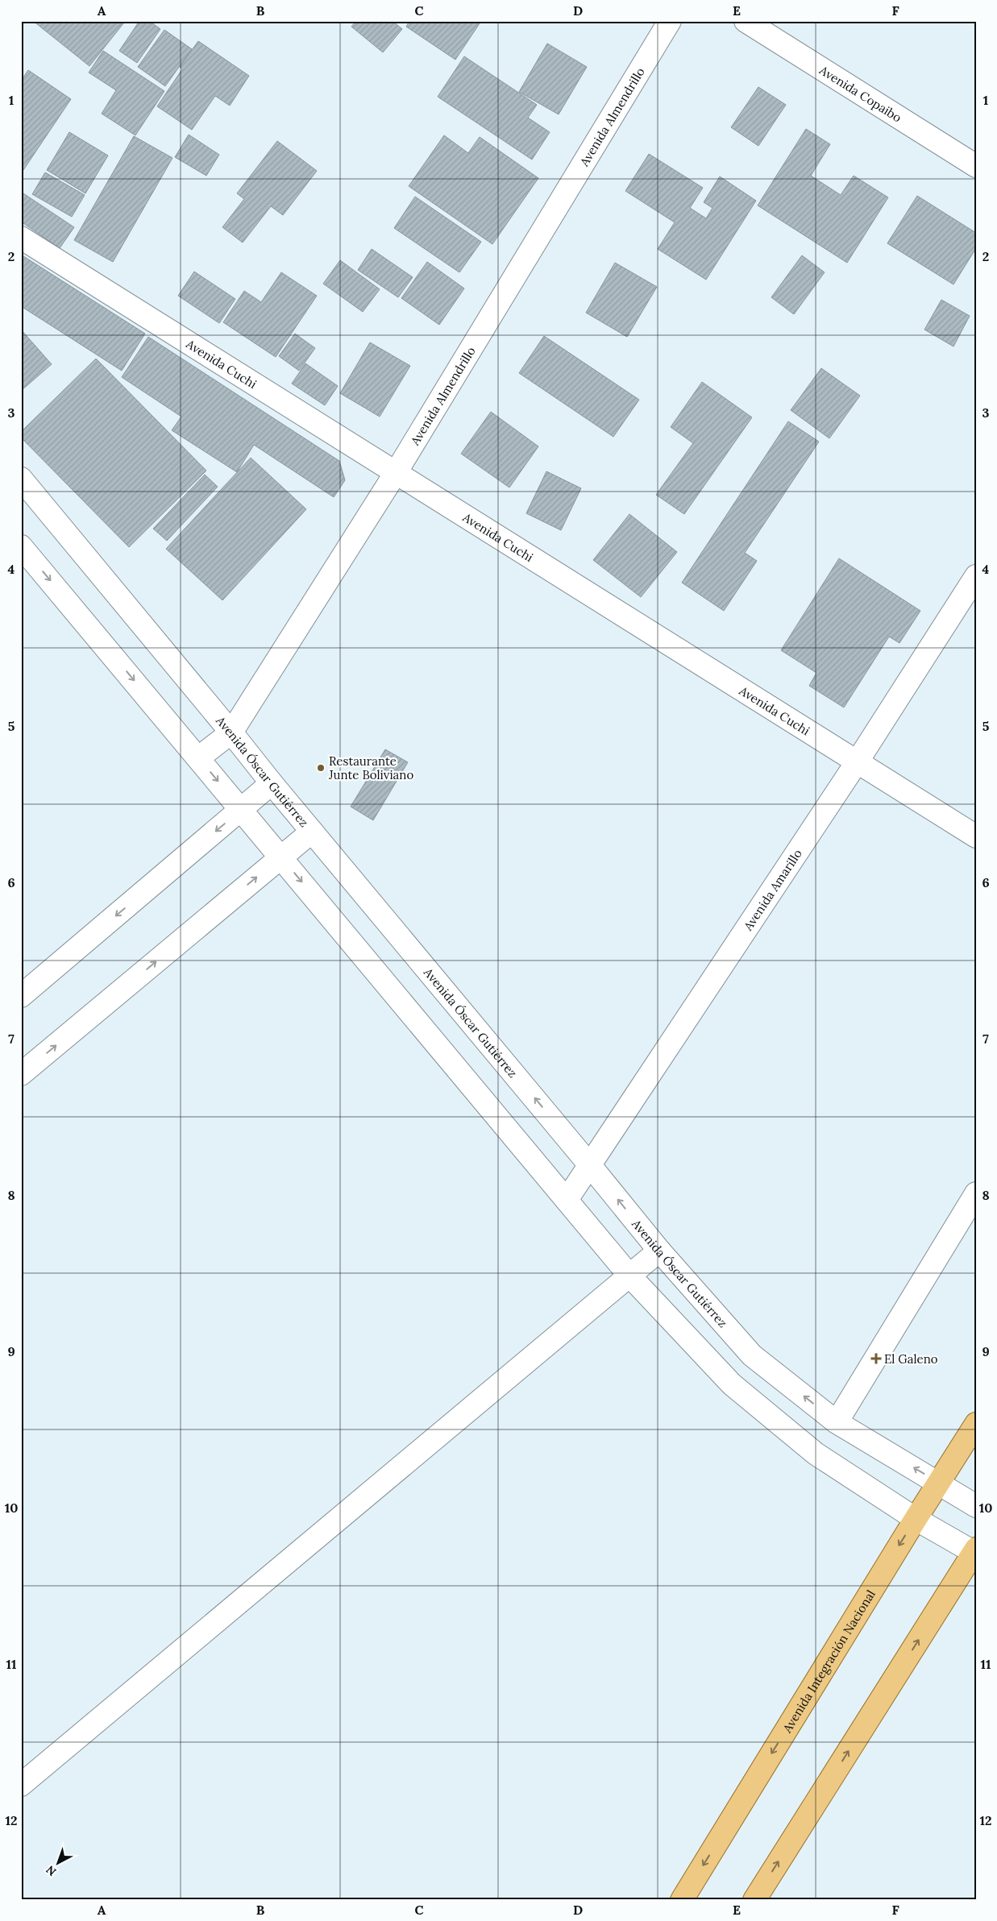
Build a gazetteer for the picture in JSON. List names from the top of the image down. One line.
{"streets":{"main road":["Avenida Integración Nacional"],"street":["Avenida Copaibo","Avenida Almendrillo","Avenida Cuchi","Avenida Óscar Gutiérrez","Avenida Amarillo"]},"crossings":[["Avenida Almendrillo","Avenida Cuchi"],["Avenida Almendrillo","Avenida Óscar Gutiérrez"],["Avenida Cuchi","Avenida Amarillo"],["Avenida Óscar Gutiérrez","Avenida Amarillo"],["Avenida Óscar Gutiérrez","Avenida Integración Nacional"]],"places":{"other":["Restaurante Junte Boliviano"],"health":["El Galeno"]},"north":"bottom left","grid":{"columns":["A","B","C","D","E","F"],"rows":["1","2","3","4","5","6","7","8","9","10","11","12"]}}
